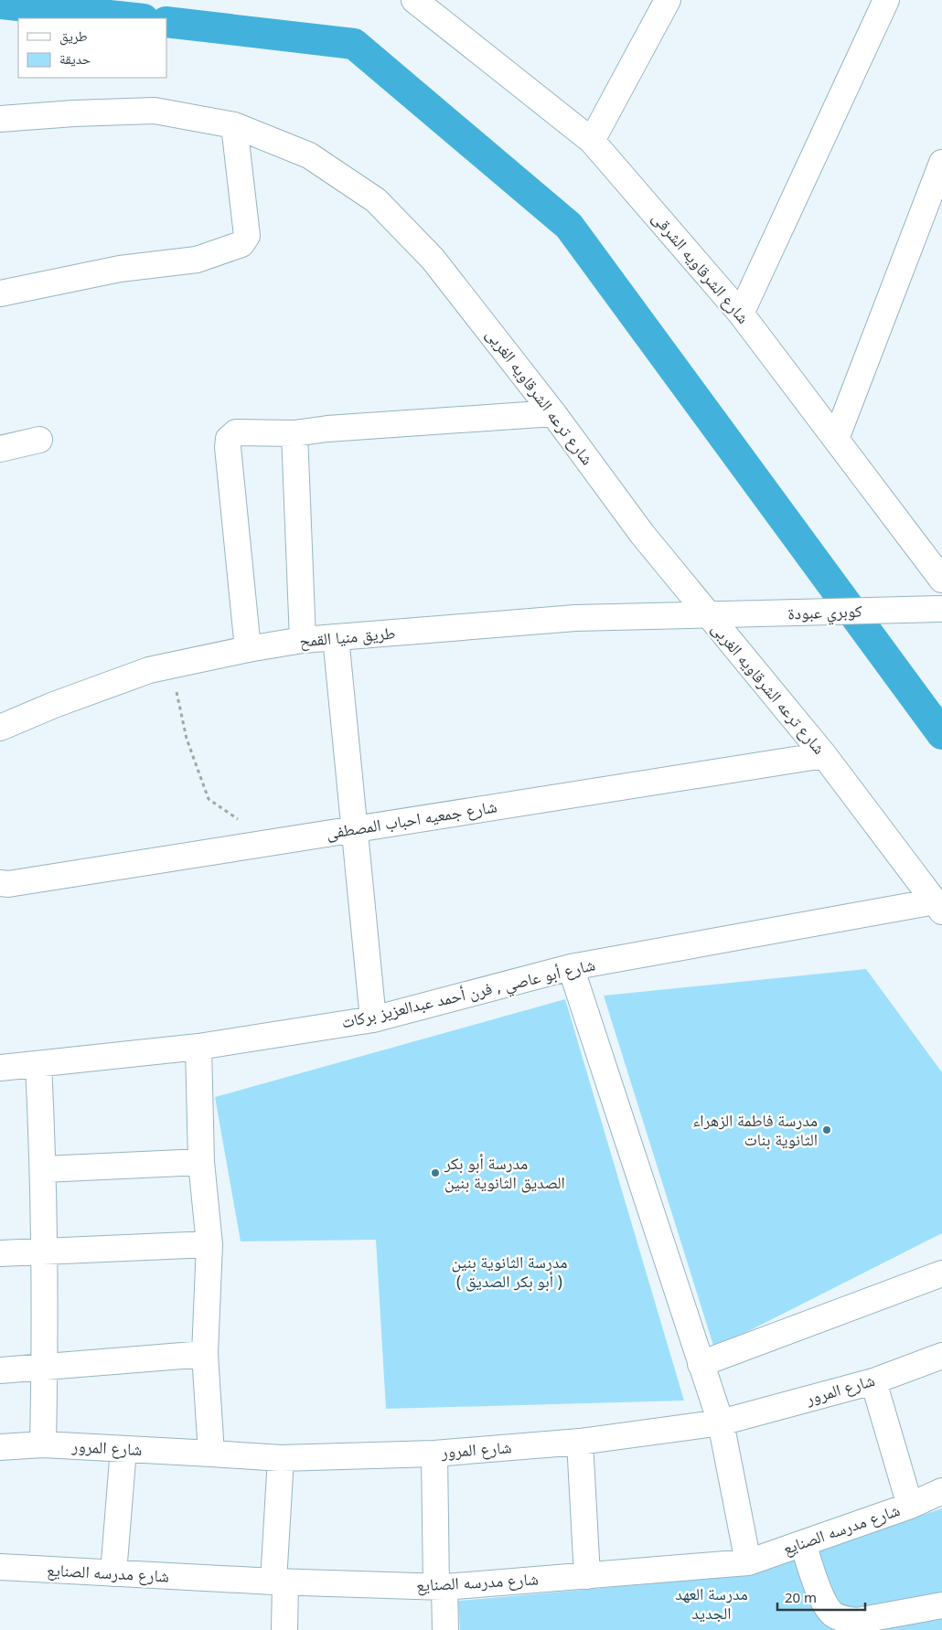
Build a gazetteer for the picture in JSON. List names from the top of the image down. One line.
{"streets":{"street":["شارع الشرقاويه الشرقى","شارع ترعه الشرقاويه الغربى","كوبري عبودة","طريق منيا القمح","شارع جمعيه احباب المصطفى","شارع أبو عاصي , فرن أحمد عبدالعزيز بركات","شارع المرور","شارع مدرسه الصنايع"]},"crossings":[["شارع ترعه الشرقاويه الغربى","كوبري عبودة"],["شارع ترعه الشرقاويه الغربى","طريق منيا القمح"],["شارع ترعه الشرقاويه الغربى","شارع جمعيه احباب المصطفى"],["شارع ترعه الشرقاويه الغربى","شارع أبو عاصي , فرن أحمد عبدالعزيز بركات"],["كوبري عبودة","طريق منيا القمح"]],"parks":["مدرسة الثانوية بنين ( أبو بكر الصديق )","مدرسة العهد الجديد"],"places":["مدرسة فاطمة الزهراء الثانوية بنات","مدرسة أبو بكر الصديق الثانوية بنين"],"legend":["طريق","حديقة"],"scale_bar":"20 m"}
